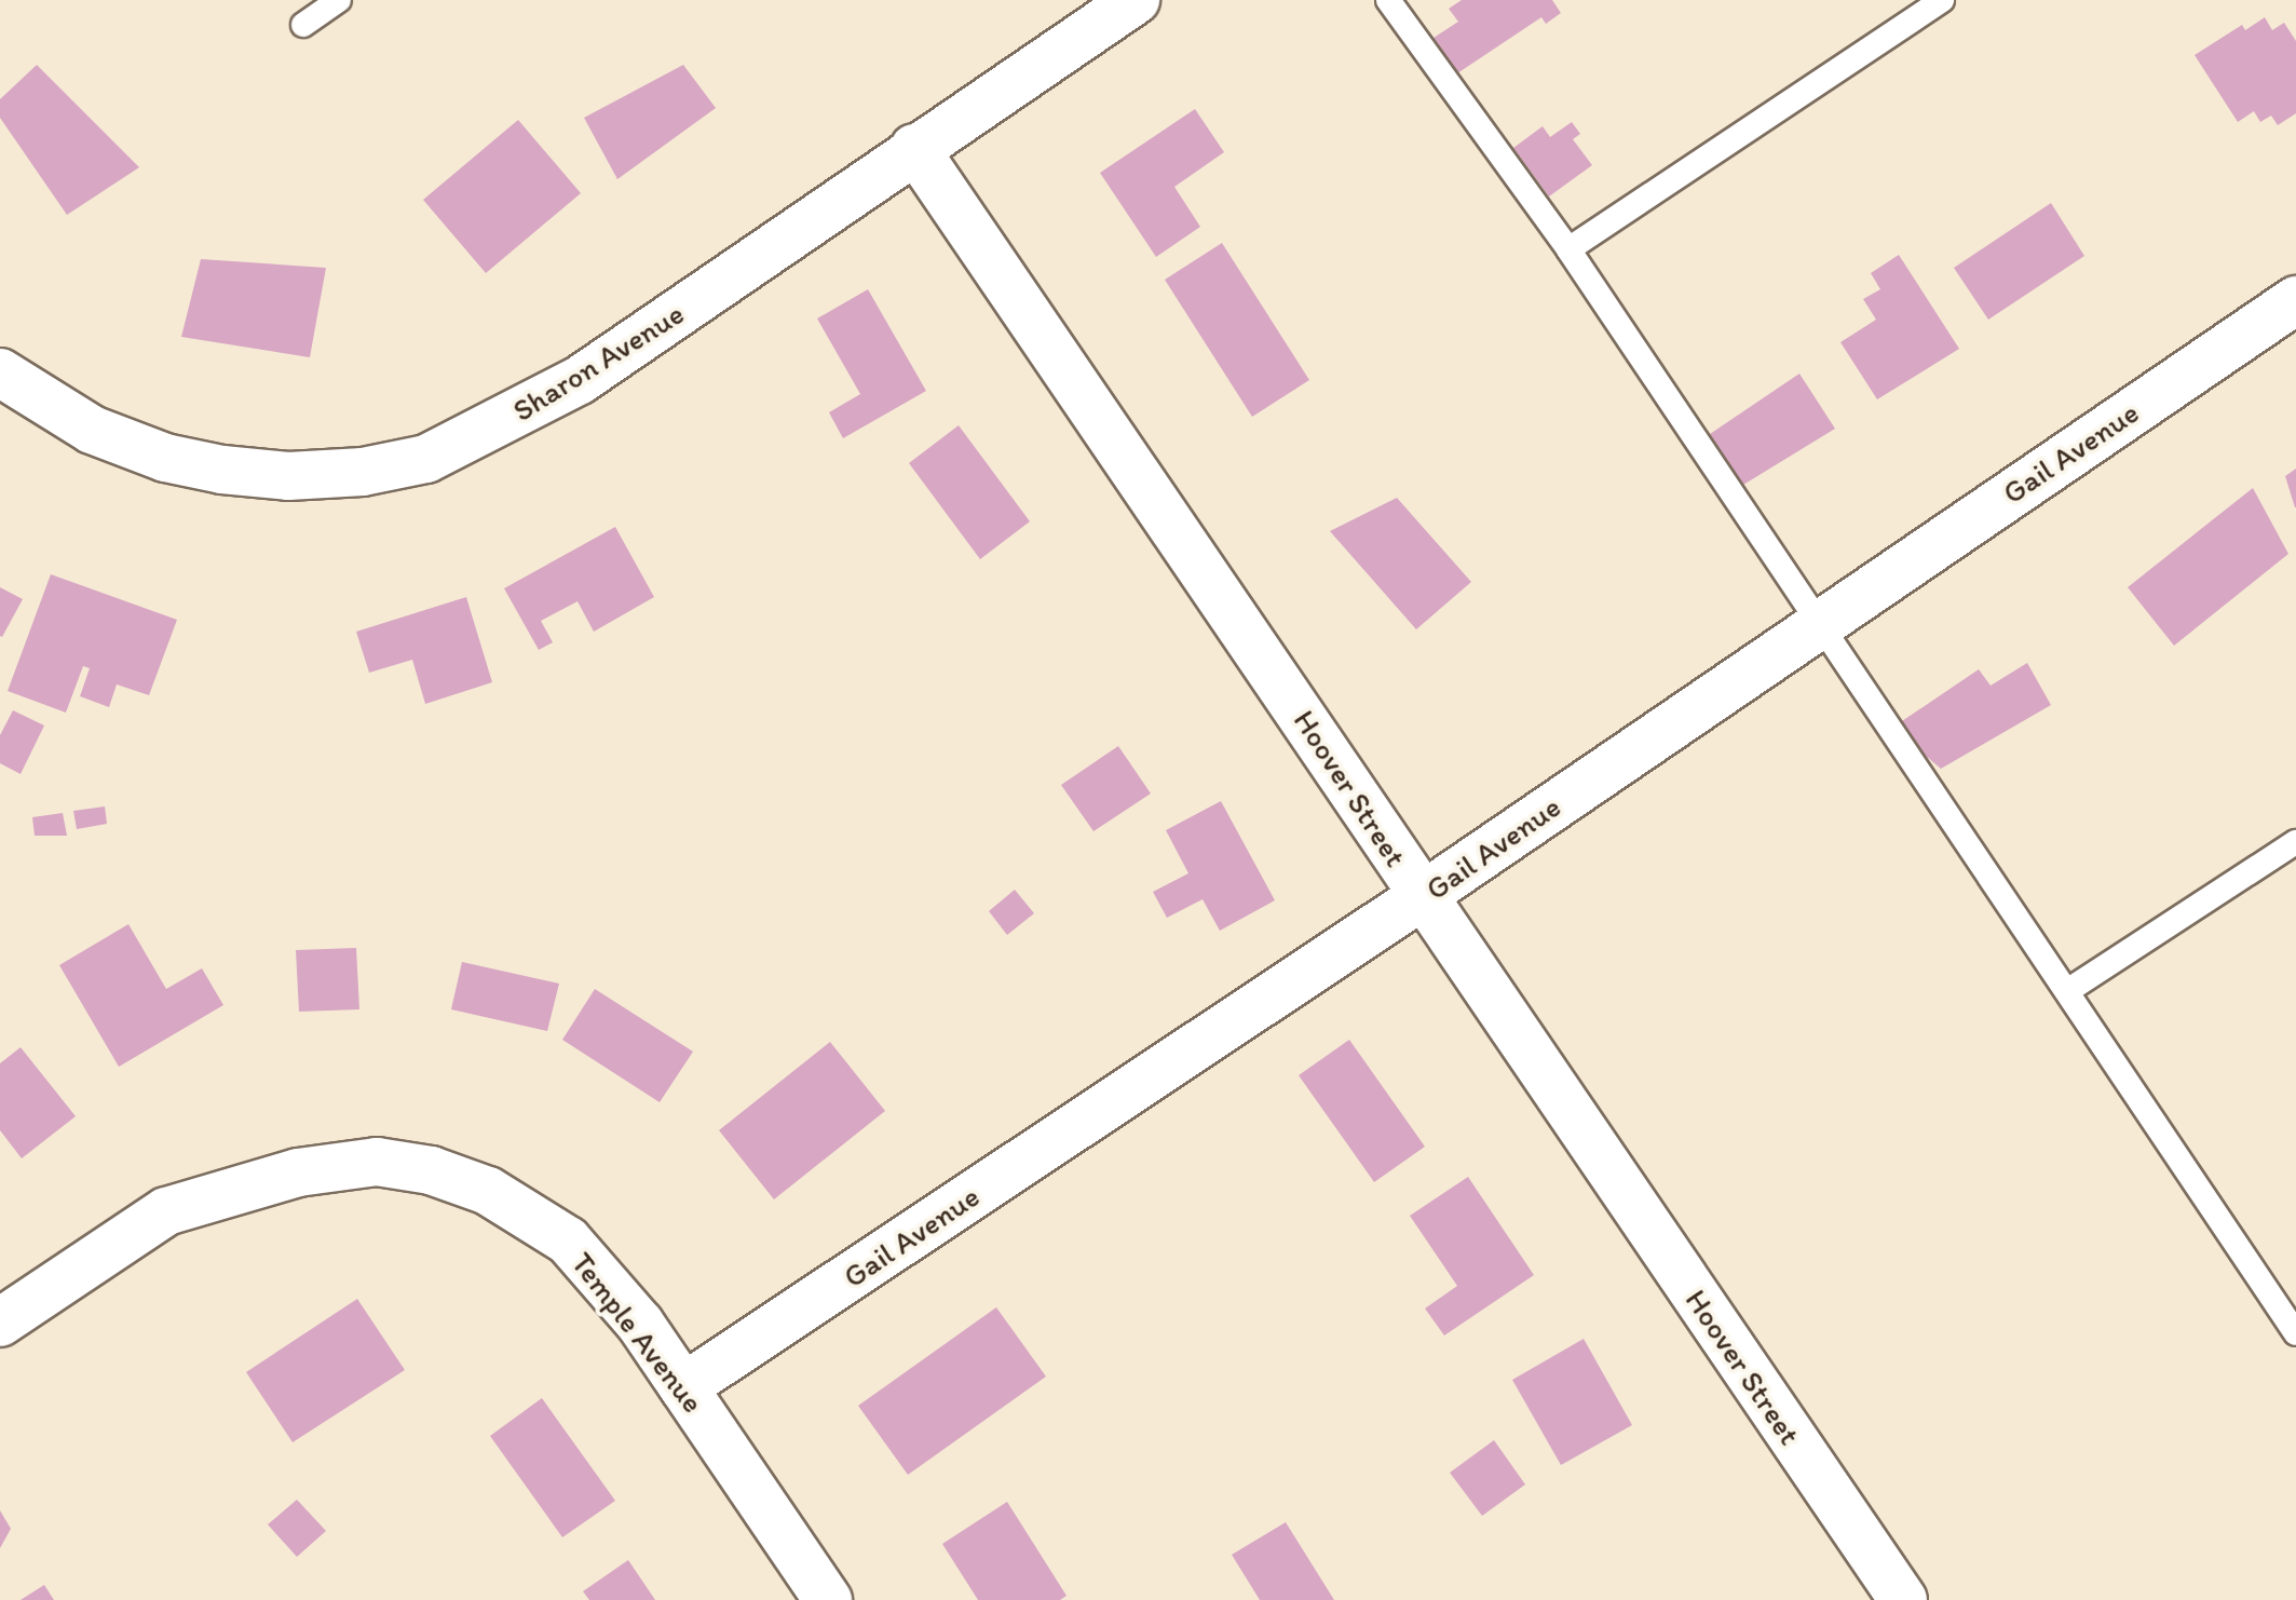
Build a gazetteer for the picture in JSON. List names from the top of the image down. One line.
{"streets":{"street":["Sharon Avenue","Gail Avenue","Hoover Street","Temple Avenue"]},"crossings":[["Sharon Avenue","Hoover Street"],["Gail Avenue","Hoover Street"],["Gail Avenue","Temple Avenue"]]}
